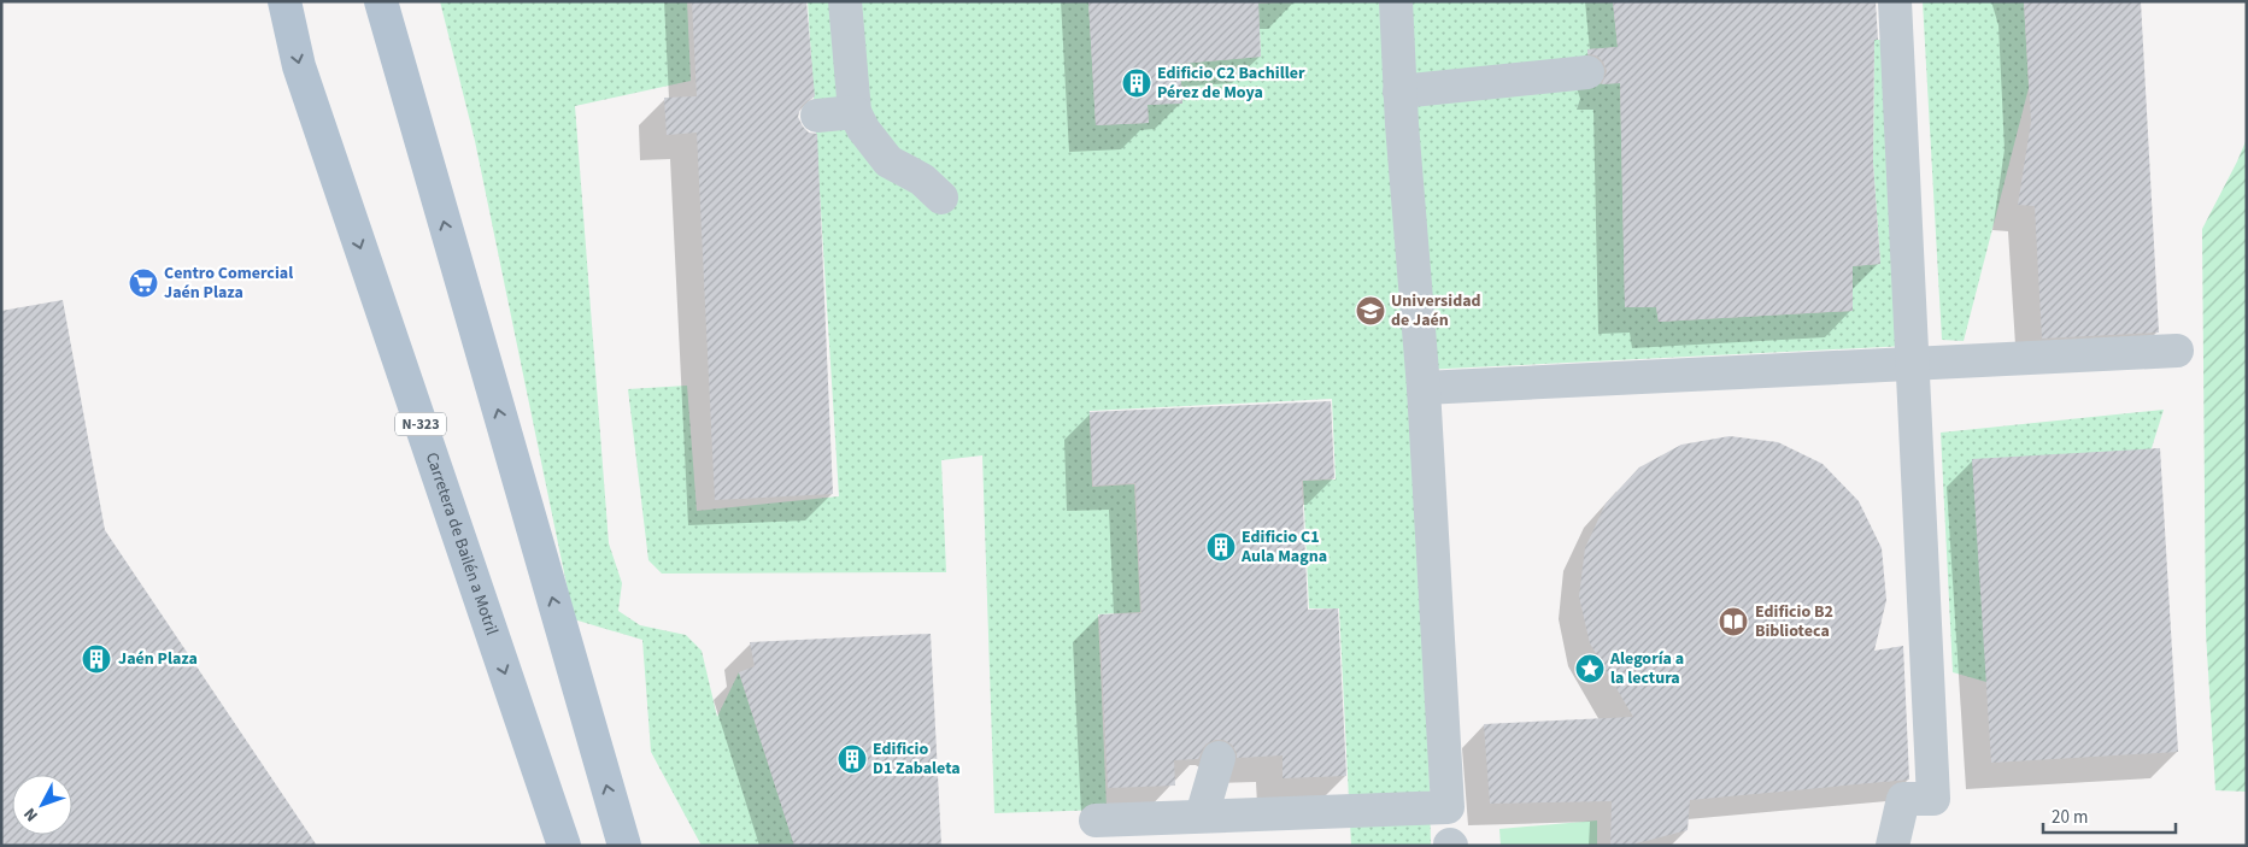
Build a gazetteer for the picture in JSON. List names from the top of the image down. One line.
{"streets":{"main road":["N-323","Carretera de Bailén a Motril"]},"places":{"building":["Edificio C2 Bachiller Pérez de Moya","Edificio C1 Aula Magna","Jaén Plaza","Edificio D1 Zabaleta"],"supermarket":["Centro Comercial Jaén Plaza"],"school or university":["Universidad de Jaén"],"library":["Edificio B2 Biblioteca"],"place":["Alegoría a la lectura"]},"scale_bar":"20 m","north":"bottom left"}
